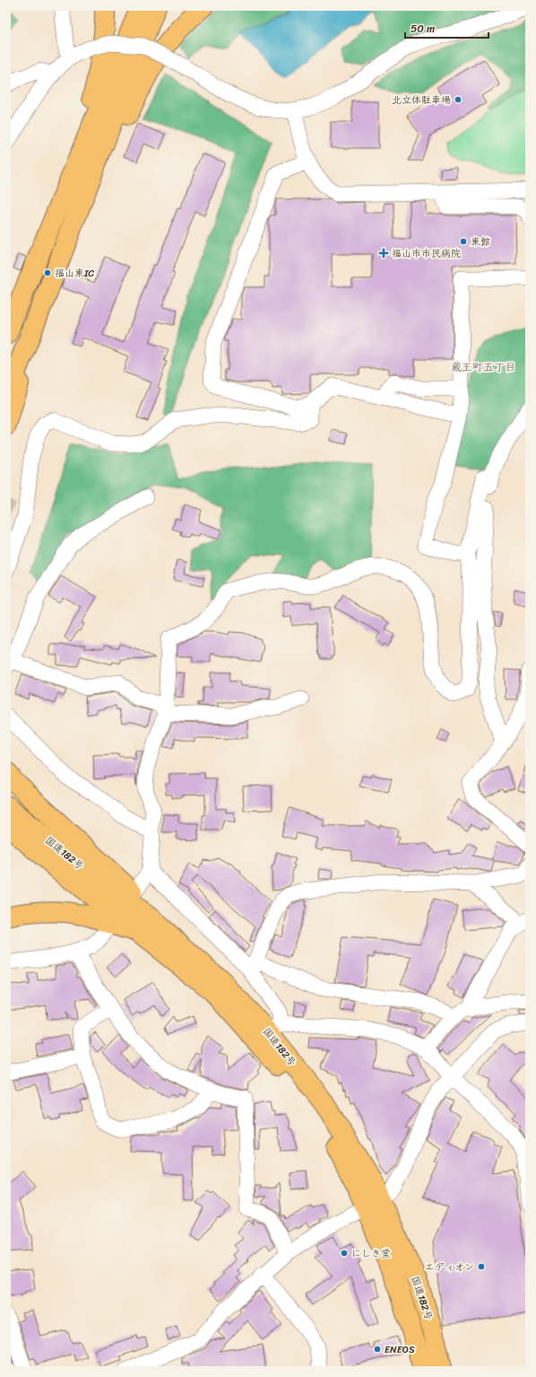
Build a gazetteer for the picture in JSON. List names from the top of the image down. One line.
{"streets":{"highway":["国道182号"]},"districts":["蔵王町五丁目"],"places":{"other":["北立体駐車場","東館","福山東IC","にしき堂","エディオン","ENEOS"],"health":["福山市市民病院"]},"scale_bar":"50 m"}
